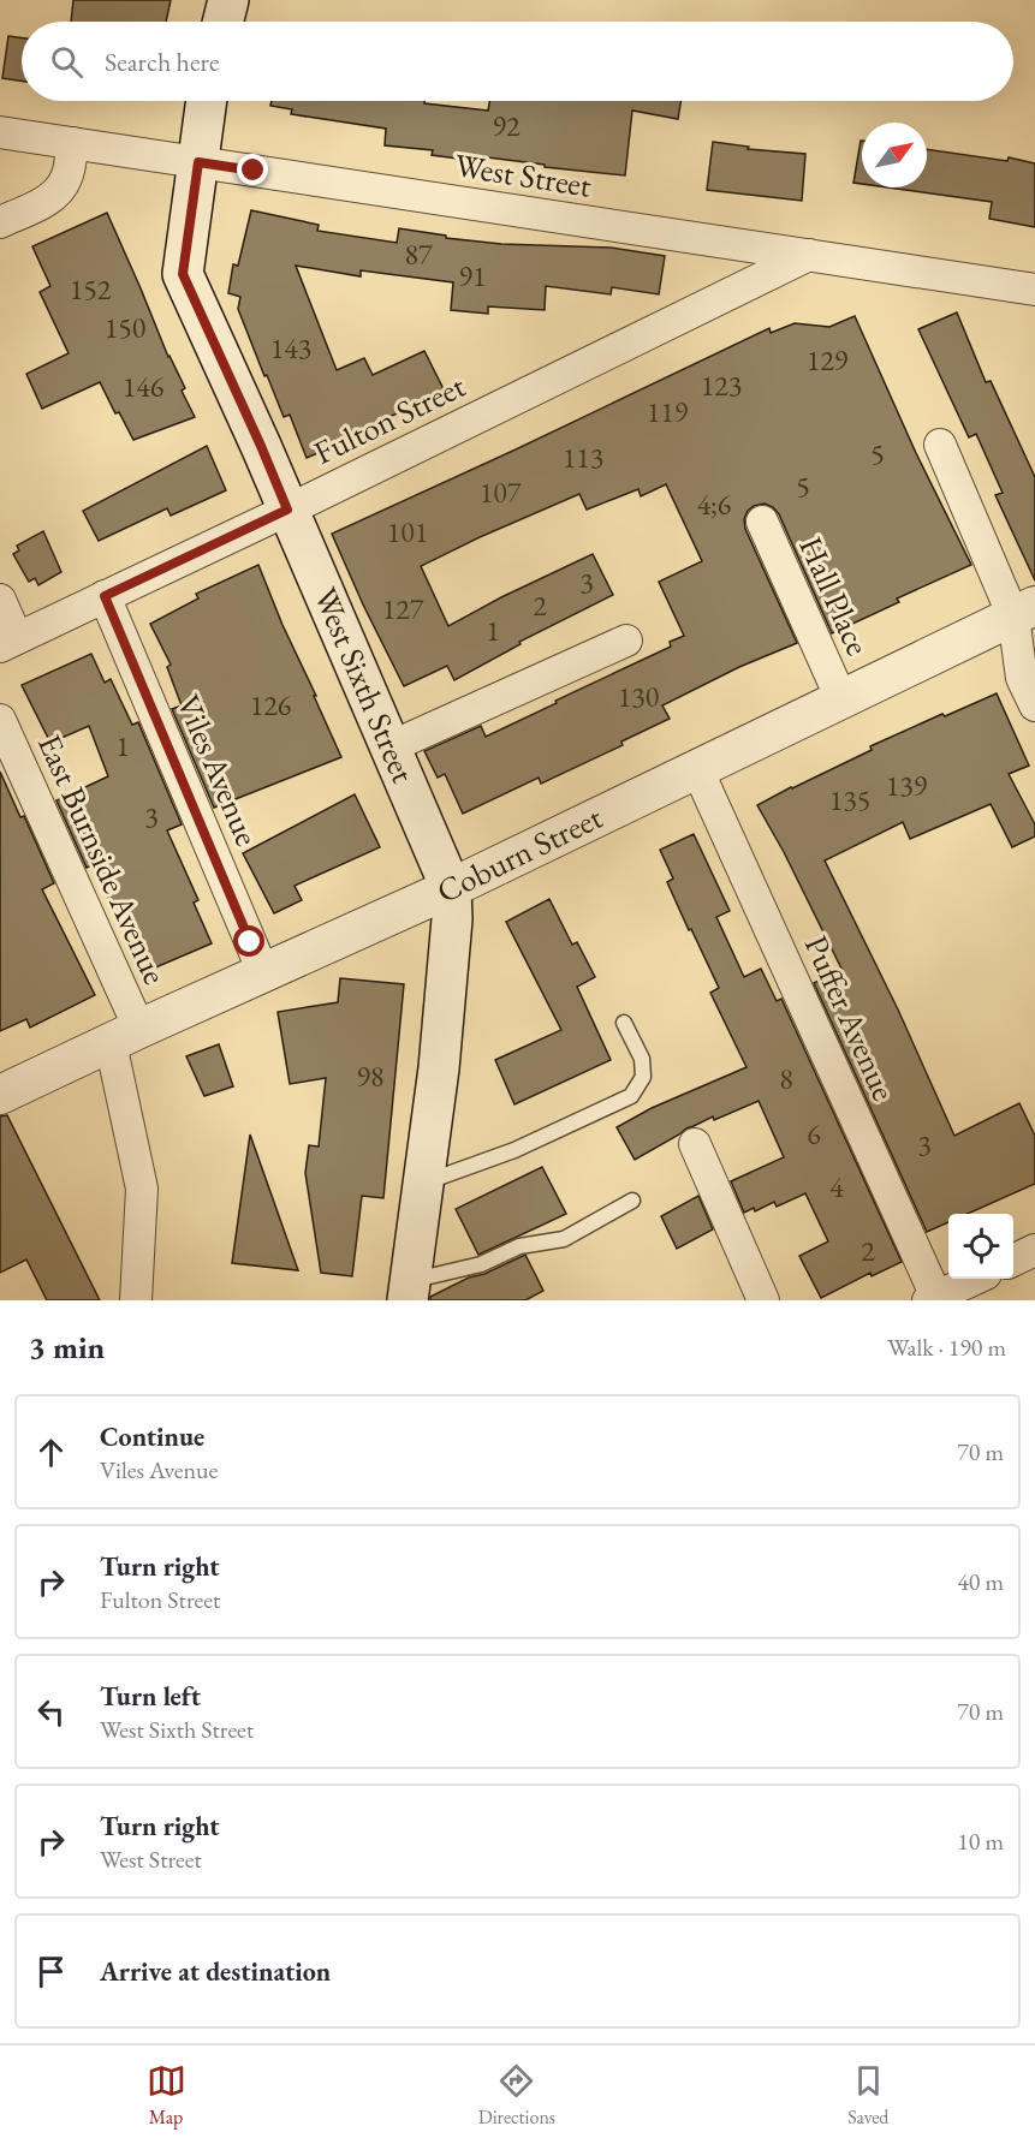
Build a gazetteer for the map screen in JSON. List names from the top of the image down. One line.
{"streets":{"main road":["West Sixth Street"],"street":["West Street","Fulton Street","Hall Place","Viles Avenue","Coburn Street","East Burnside Avenue","Puffer Avenue"]},"crossings":[["West Street","Fulton Street"],["West Street","West Sixth Street"],["Fulton Street","West Sixth Street"],["Fulton Street","Viles Avenue"],["Hall Place","Coburn Street"],["West Sixth Street","Coburn Street"],["Viles Avenue","Coburn Street"],["Coburn Street","East Burnside Avenue"],["Coburn Street","Puffer Avenue"]],"house_numbers":["92","87","91","152","150","143","129","123","146","119","5","113","5","107","4;6","101","3","2","127","1","130","126","1","139","135","3","98","8","6","3","4","2"],"north":"top right","page":{"search":"Search here","heading":["3 min","Walk · 190 m"],"list":[["Continue","Viles Avenue","70 m"],["Turn right","Fulton Street","40 m"],["Turn left","West Sixth Street","70 m"],["Turn right","West Street","10 m"],"Arrive at destination"],"nav":["Map","Directions","Saved"]}}
